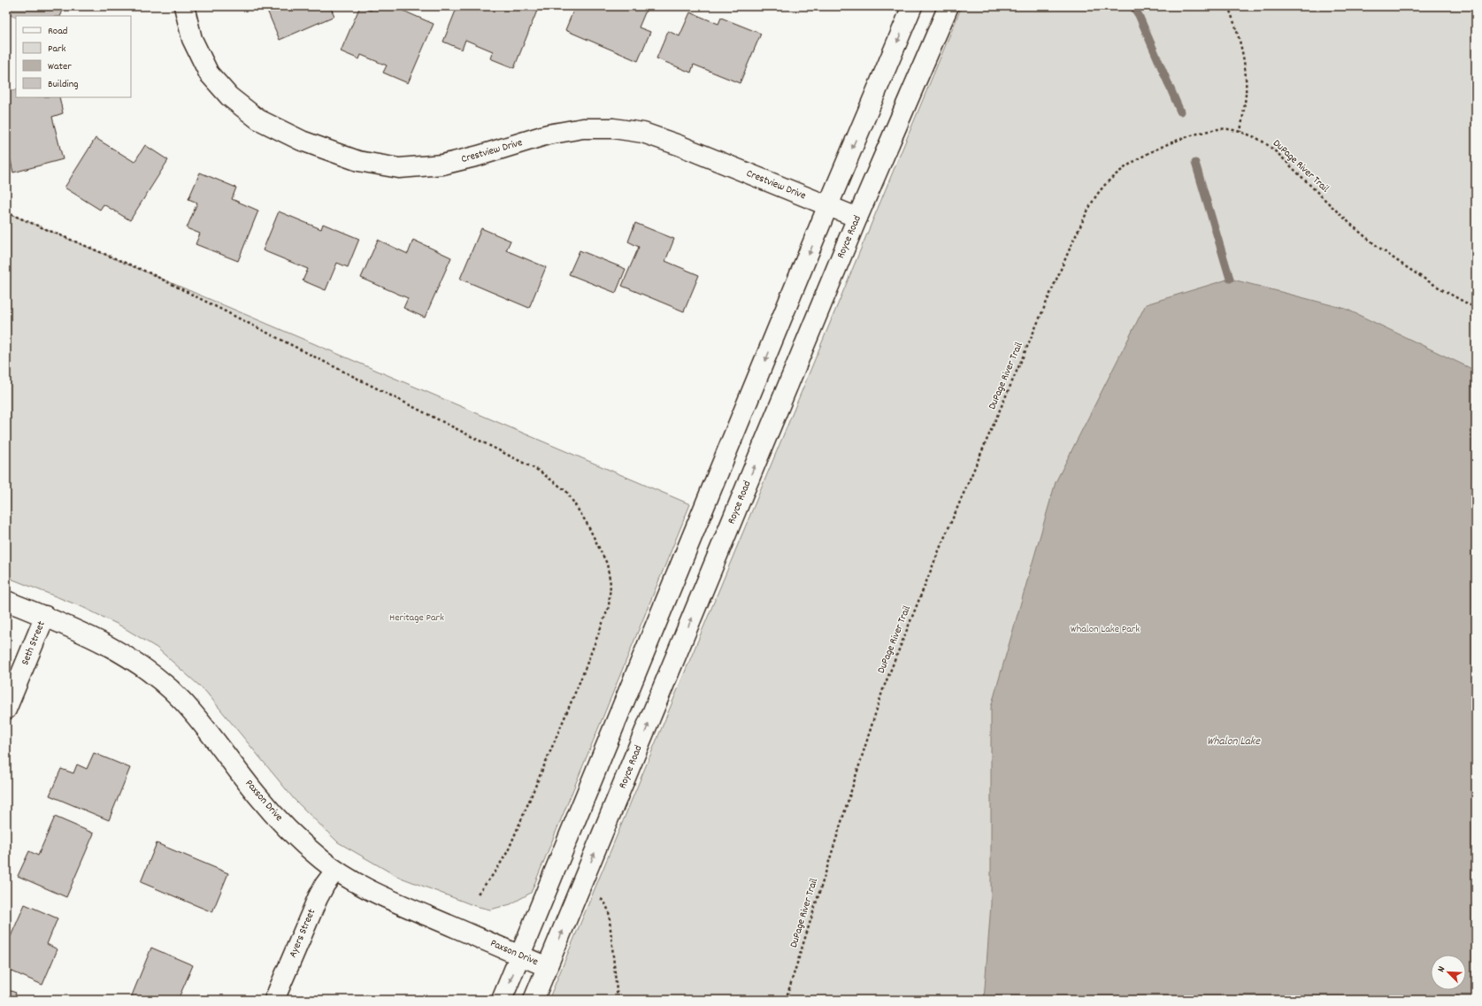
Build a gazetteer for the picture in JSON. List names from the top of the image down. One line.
{"streets":{"street":["Crestview Drive","Royce Road","Seth Street","Paxson Drive","Ayers Street"],"path":["DuPage River Trail"]},"crossings":[["Crestview Drive","Royce Road"],["Royce Road","Paxson Drive"],["Seth Street","Paxson Drive"],["Paxson Drive","Ayers Street"]],"water":["Whalon Lake"],"parks":["Heritage Park","Whalon Lake Park"],"legend":["Road","Park","Water","Building"],"north":"top left"}
